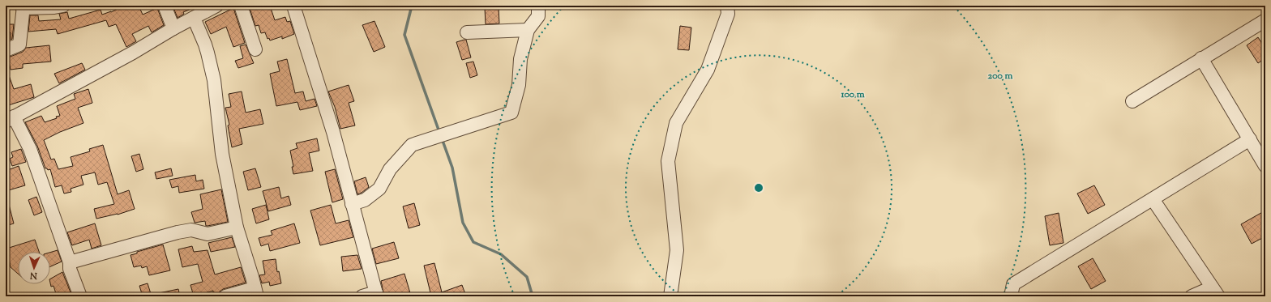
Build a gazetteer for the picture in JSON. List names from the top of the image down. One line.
{"north":"bottom","rings":["200 m","100 m"]}
